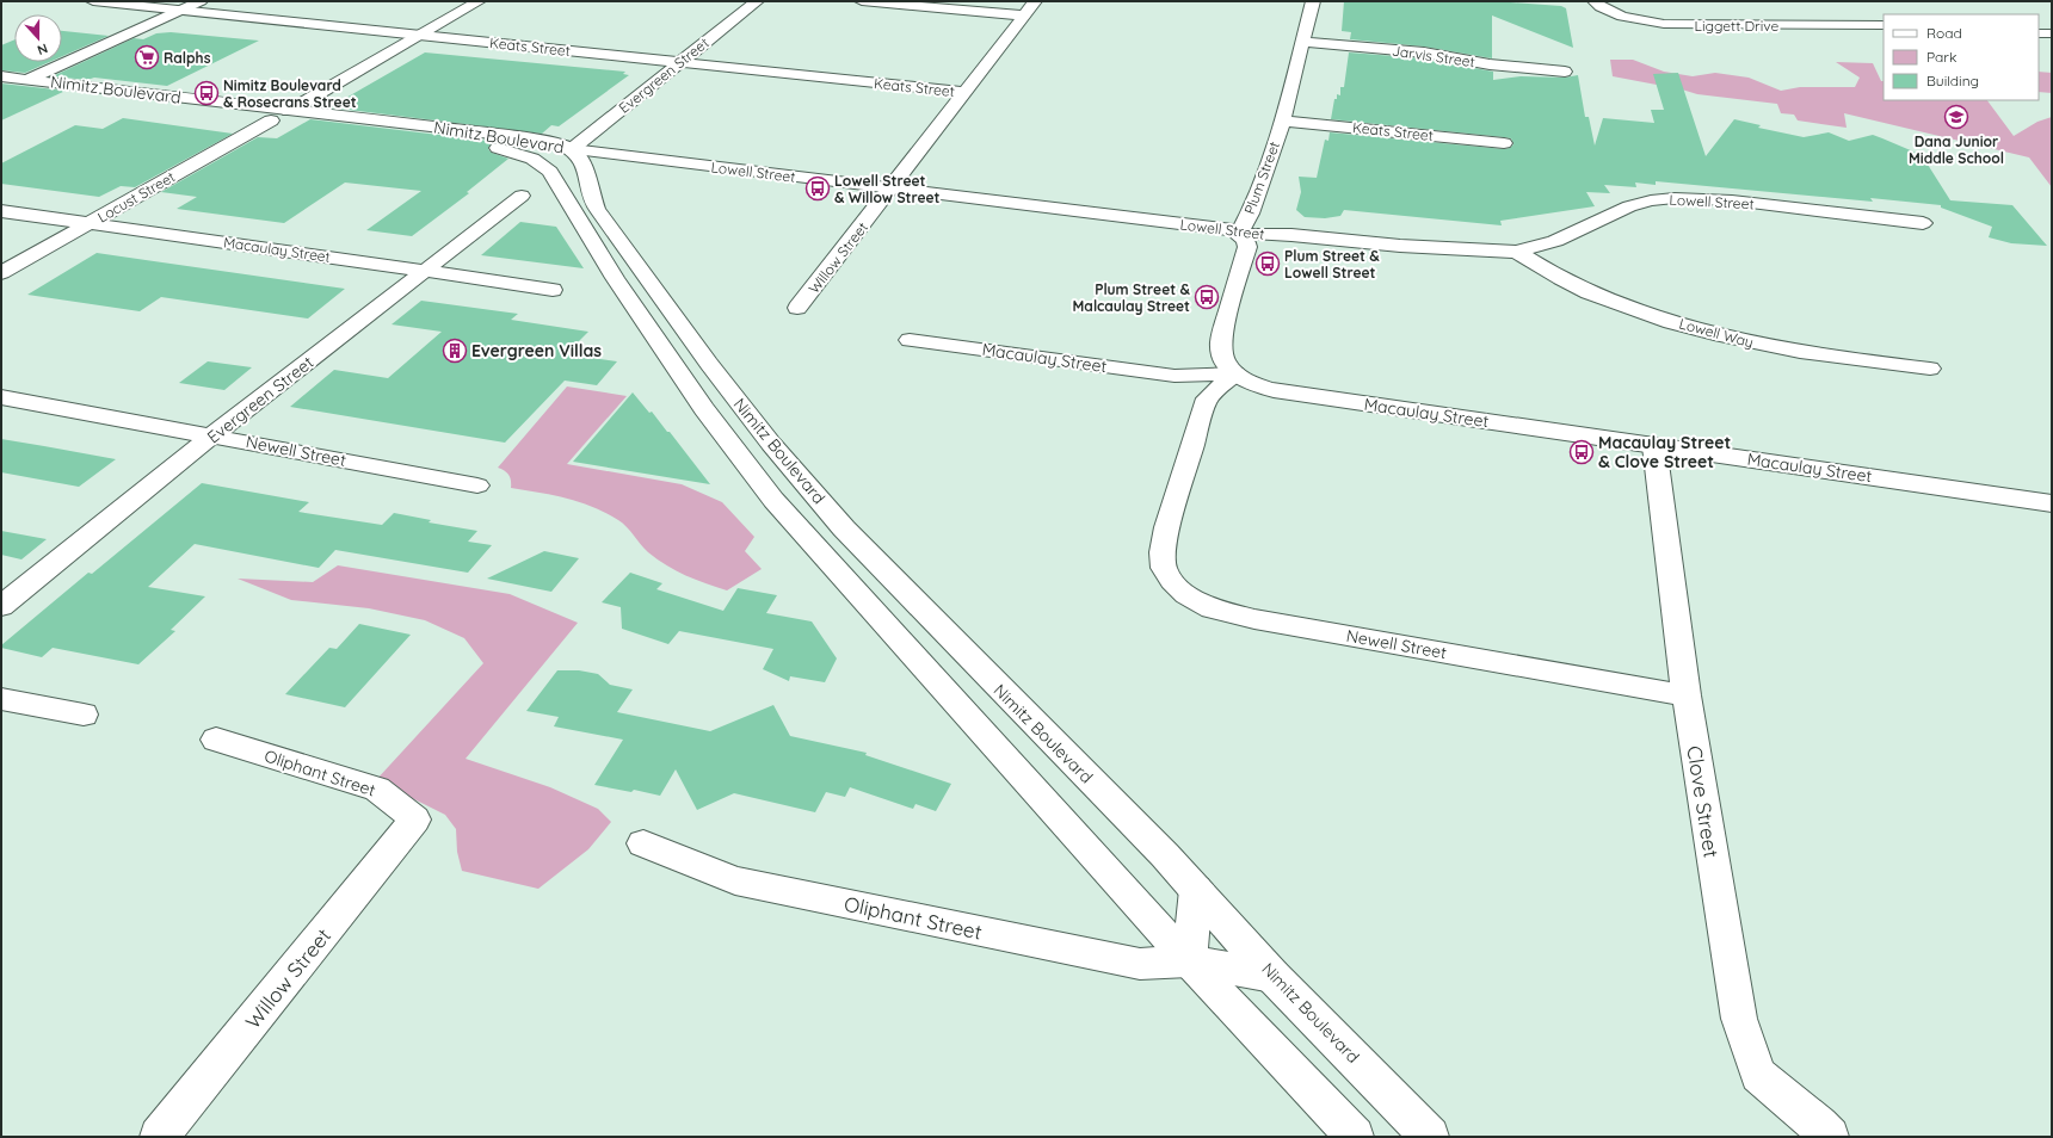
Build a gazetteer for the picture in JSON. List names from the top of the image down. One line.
{"streets":{"street":["Liggett Drive","Keats Street","Jarvis Street","Evergreen Street","Nimitz Boulevard","Lowell Street","Plum Street","Locust Street","Macaulay Street","Willow Street","Lowell Way","Newell Street","Oliphant Street","Clove Street"]},"crossings":[["Keats Street","Evergreen Street"],["Keats Street","Plum Street"],["Keats Street","Willow Street"],["Jarvis Street","Plum Street"],["Evergreen Street","Nimitz Boulevard"],["Evergreen Street","Lowell Street"],["Evergreen Street","Macaulay Street"],["Evergreen Street","Newell Street"],["Nimitz Boulevard","Lowell Street"],["Nimitz Boulevard","Locust Street"],["Nimitz Boulevard","Oliphant Street"],["Lowell Street","Plum Street"],["Lowell Street","Willow Street"],["Lowell Street","Lowell Way"],["Plum Street","Macaulay Street"],["Plum Street","Newell Street"],["Locust Street","Macaulay Street"],["Macaulay Street","Newell Street"],["Macaulay Street","Clove Street"],["Willow Street","Oliphant Street"],["Newell Street","Clove Street"]],"places":{"supermarket":["Ralphs"],"bus stop":["Nimitz Boulevard & Rosecrans Street","Lowell Street & Willow Street","Plum Street & Lowell Street","Plum Street & Malcaulay Street","Macaulay Street & Clove Street"],"school or university":["Dana Junior Middle School"],"building":["Evergreen Villas"]},"legend":["Road","Park","Building"],"north":"bottom"}
